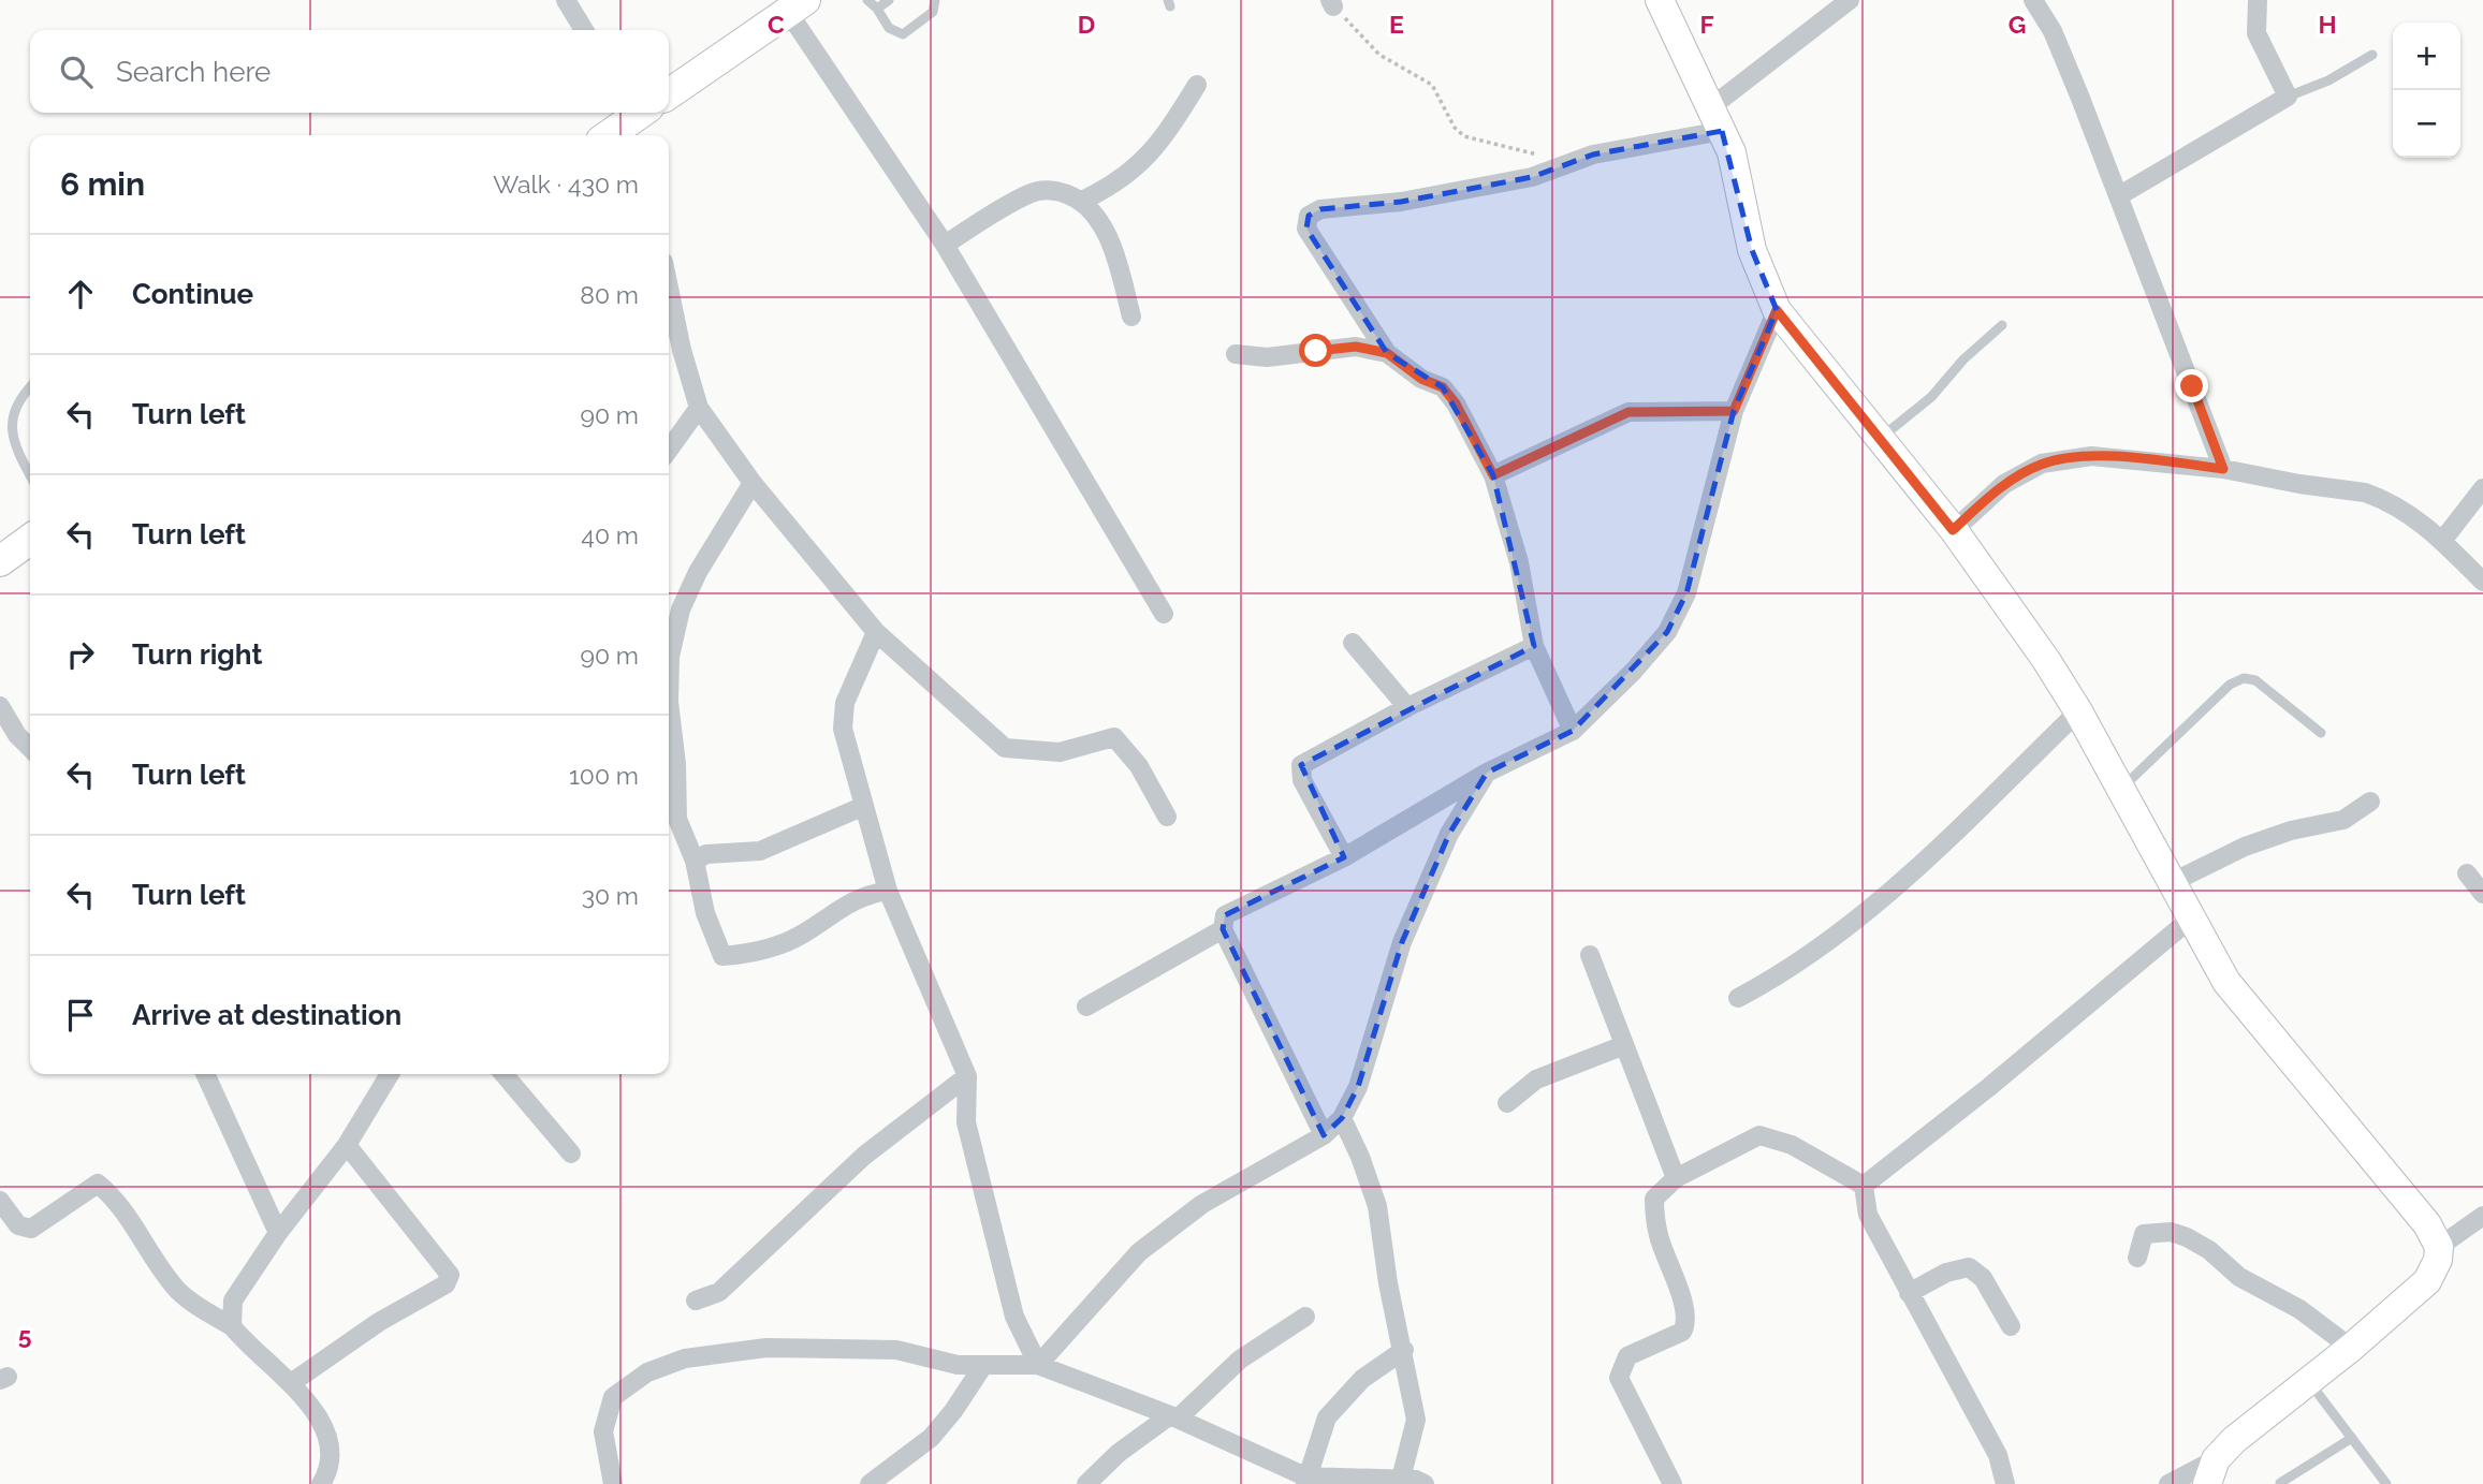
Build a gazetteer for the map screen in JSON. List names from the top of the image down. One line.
{"page":{"map_buttons":["+","−"],"search":"Search here","heading":["6 min","Walk · 430 m"],"list":[["Continue","80 m"],["Turn left","90 m"],["Turn left","40 m"],["Turn right","90 m"],["Turn left","100 m"],["Turn left","30 m"],"Arrive at destination"]},"grid":{"columns":["C","D","E","F","G","H"],"rows":["5"]}}
